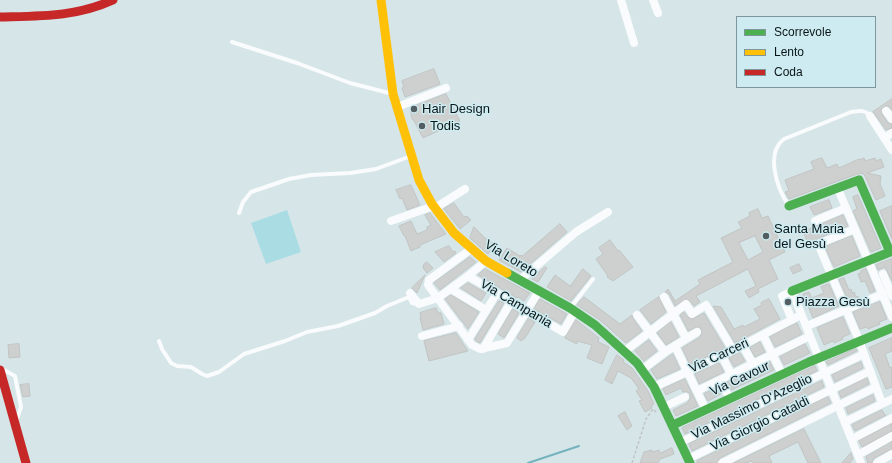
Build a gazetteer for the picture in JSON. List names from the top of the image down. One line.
{"streets":{"street":["Via Loreto","Via Campania","Via Carceri","Via Cavour","Via Massimo D'Azeglio","Via Giorgio Cataldi"]},"crossings":[["Via Loreto","Via Campania"],["Via Loreto","Via Carceri"],["Via Loreto","Via Cavour"],["Via Loreto","Via Massimo D'Azeglio"],["Via Loreto","Via Giorgio Cataldi"]],"places":["Hair Design","Todis","Santa Maria del Gesù","Piazza Gesù"],"legend":["Scorrevole","Lento","Coda"]}
